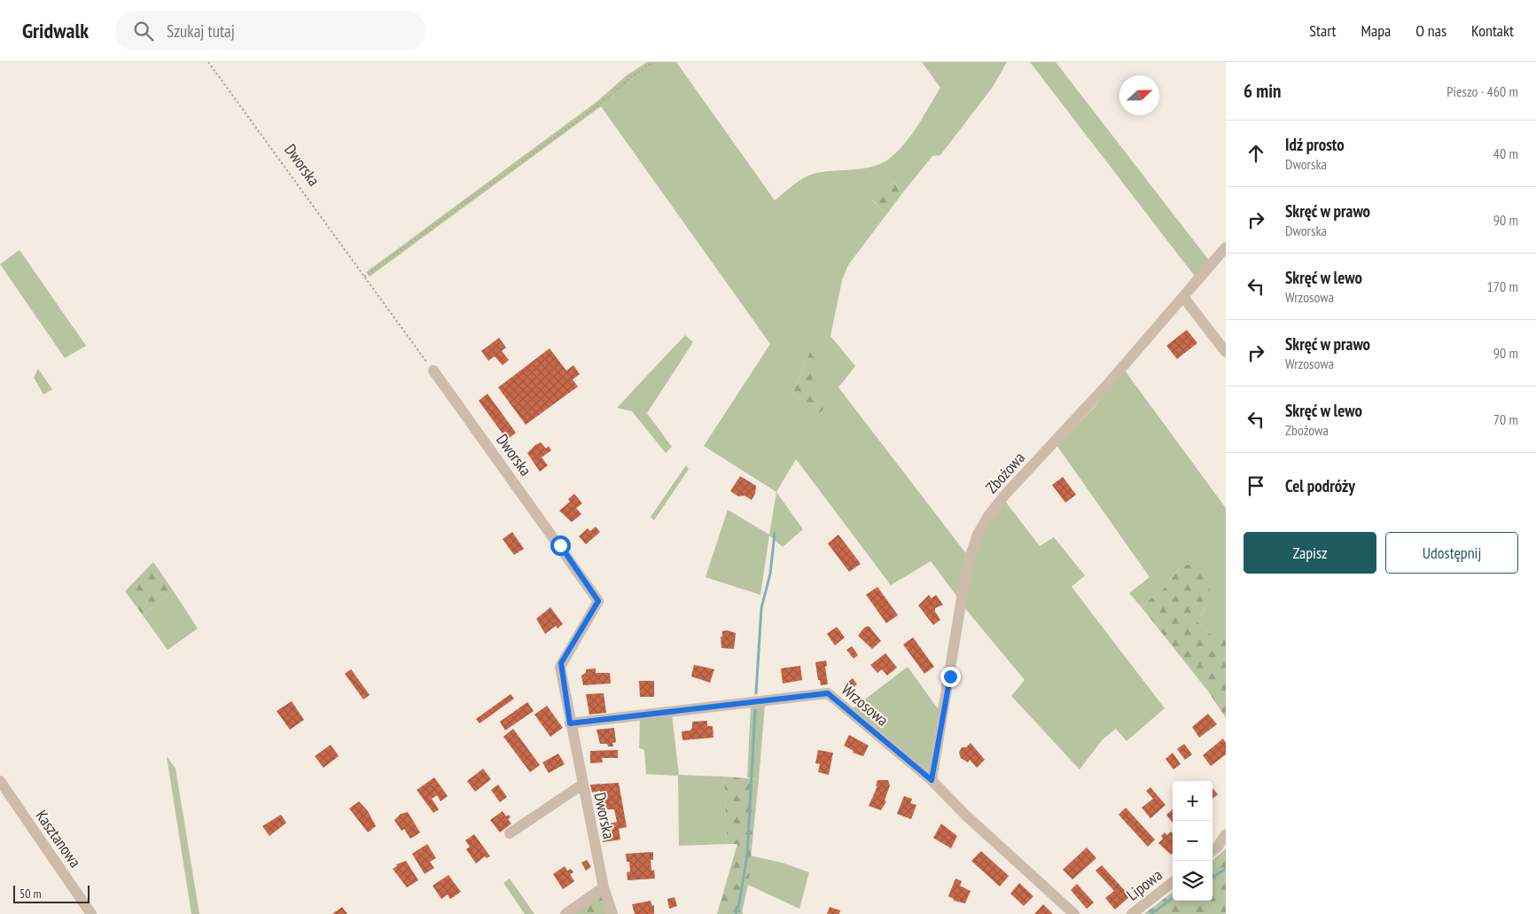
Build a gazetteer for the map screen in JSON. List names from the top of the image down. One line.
{"streets":{"street":["Dworska","Zbożowa","Wrzosowa","Kasztanowa","Lipowa"]},"crossings":[["Dworska","Wrzosowa"],["Zbożowa","Wrzosowa"]],"scale_bar":"50 m","north":"right","page":{"header":"Gridwalk","search":"Szukaj tutaj","nav":["Start","Mapa","O nas","Kontakt"],"heading":["6 min","Pieszo · 460 m"],"list":[["Idź prosto","Dworska","40 m"],["Skręć w prawo","Dworska","90 m"],["Skręć w lewo","Wrzosowa","170 m"],["Skręć w prawo","Wrzosowa","90 m"],["Skręć w lewo","Zbożowa","70 m"],"Cel podróży"],"buttons":["Zapisz","Udostępnij"],"map_buttons":["+","−"],"scale":"50 m"}}
